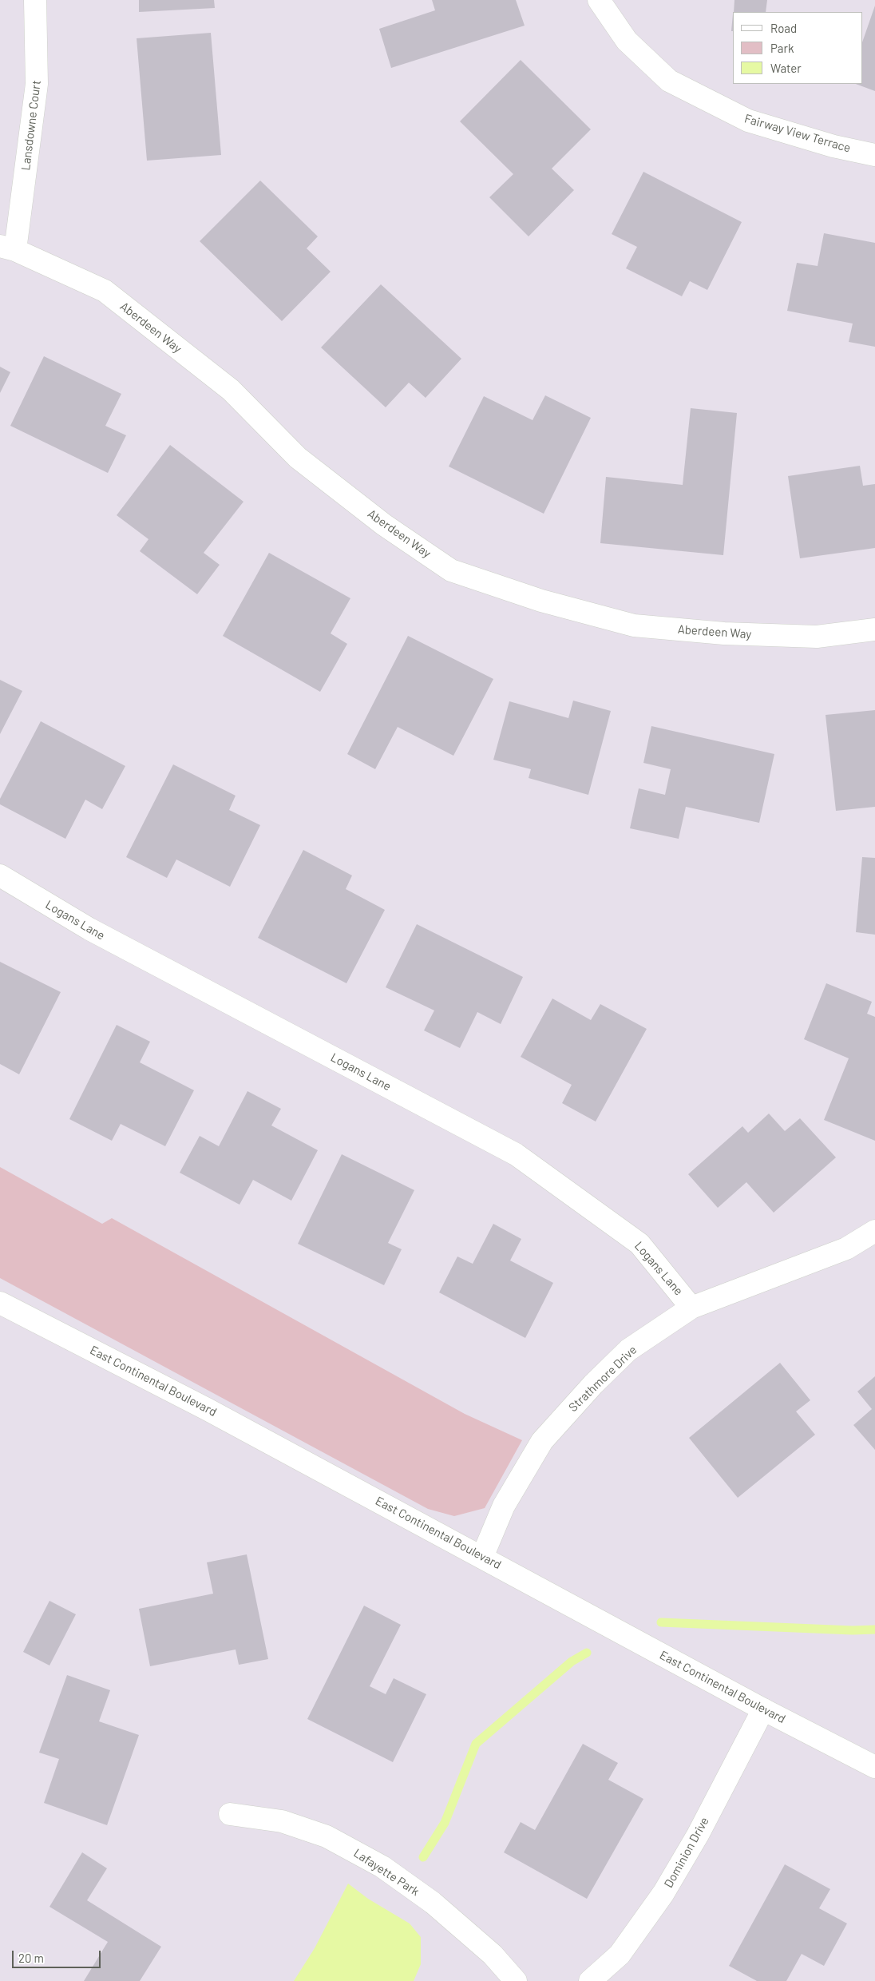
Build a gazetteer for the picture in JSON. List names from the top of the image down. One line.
{"streets":{"street":["Lansdowne Court","Fairway View Terrace","Aberdeen Way","Logans Lane","Strathmore Drive","East Continental Boulevard","Dominion Drive","Lafayette Park"]},"crossings":[["Lansdowne Court","Aberdeen Way"],["Logans Lane","Strathmore Drive"],["Strathmore Drive","East Continental Boulevard"],["East Continental Boulevard","Dominion Drive"]],"legend":["Road","Park","Water"],"scale_bar":"20 m"}
